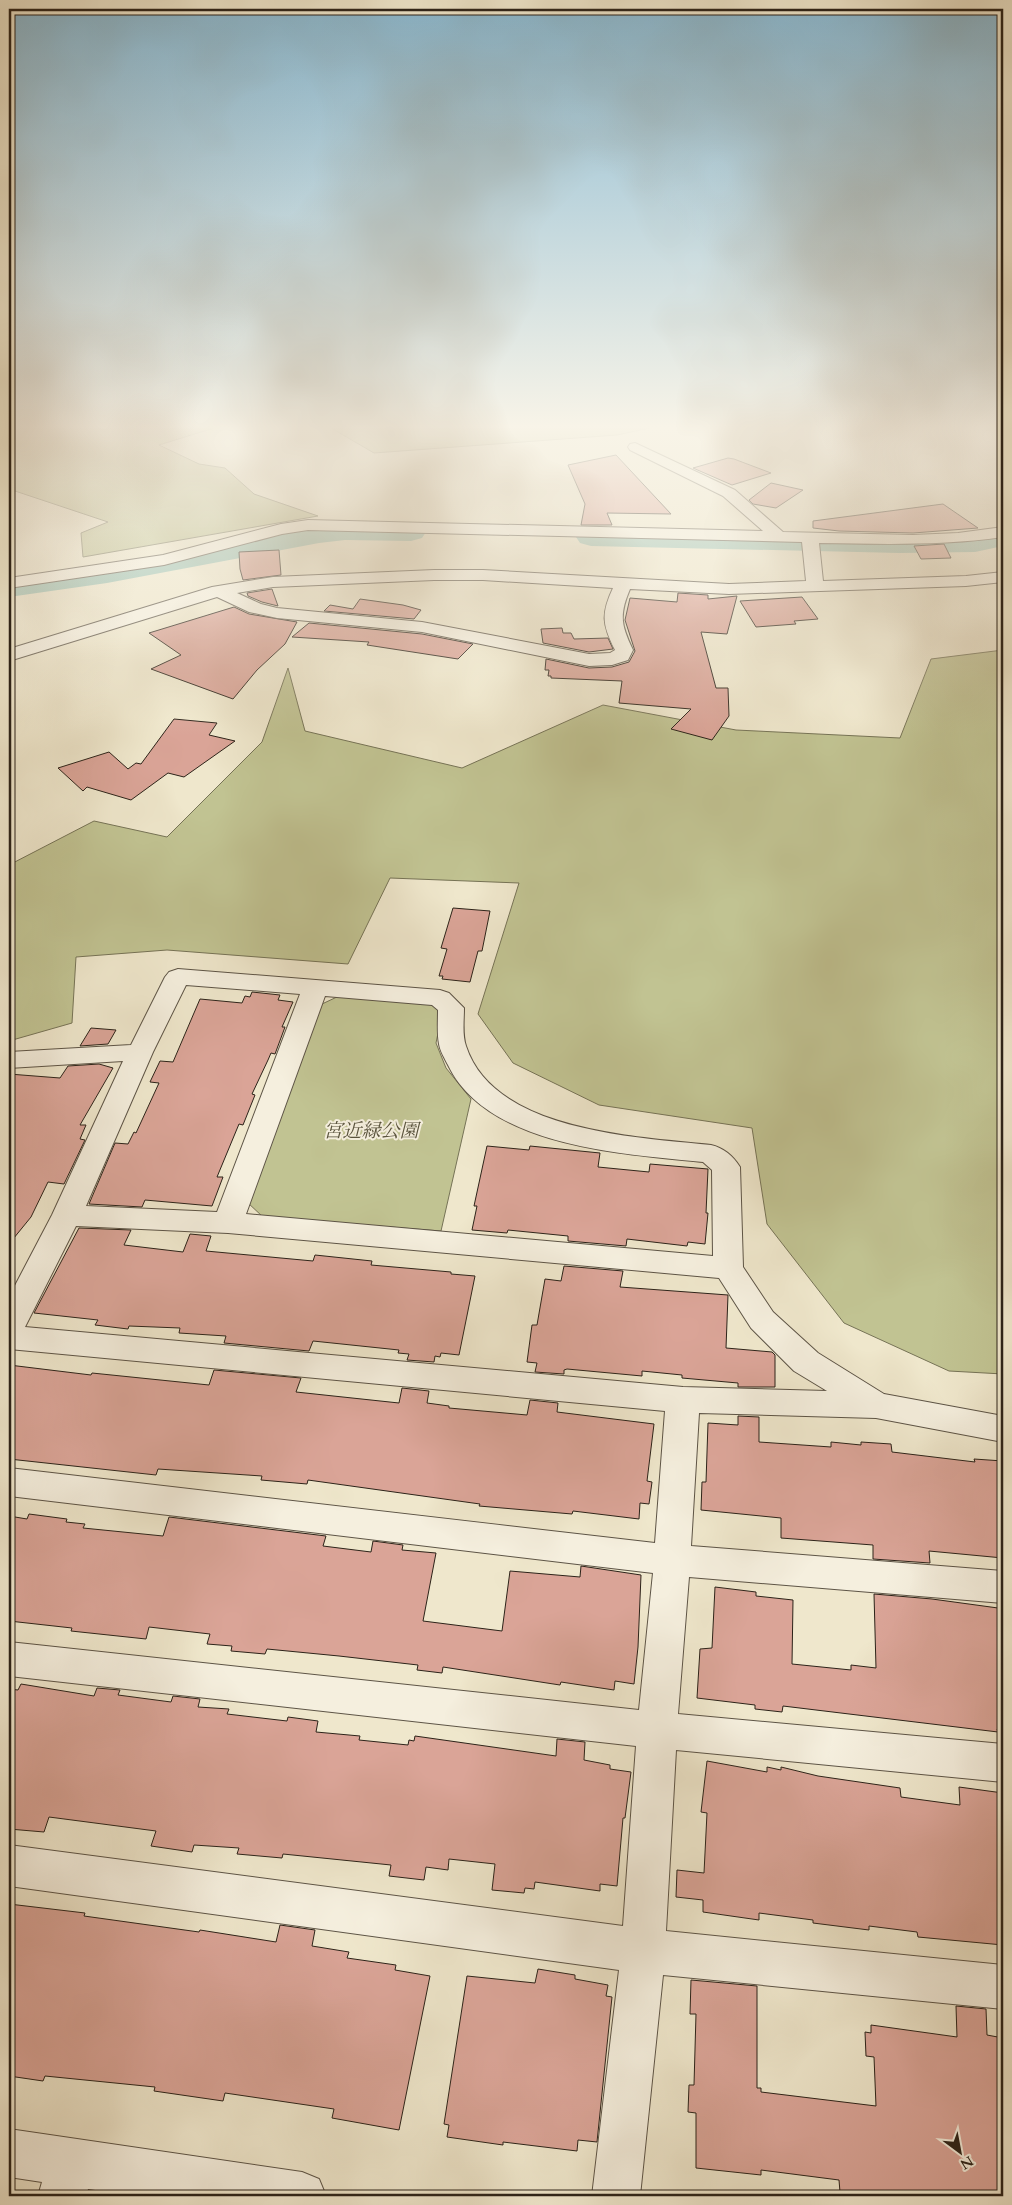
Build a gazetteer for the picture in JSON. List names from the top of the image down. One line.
{"parks":["宮近緑公園"],"north":"bottom right"}
